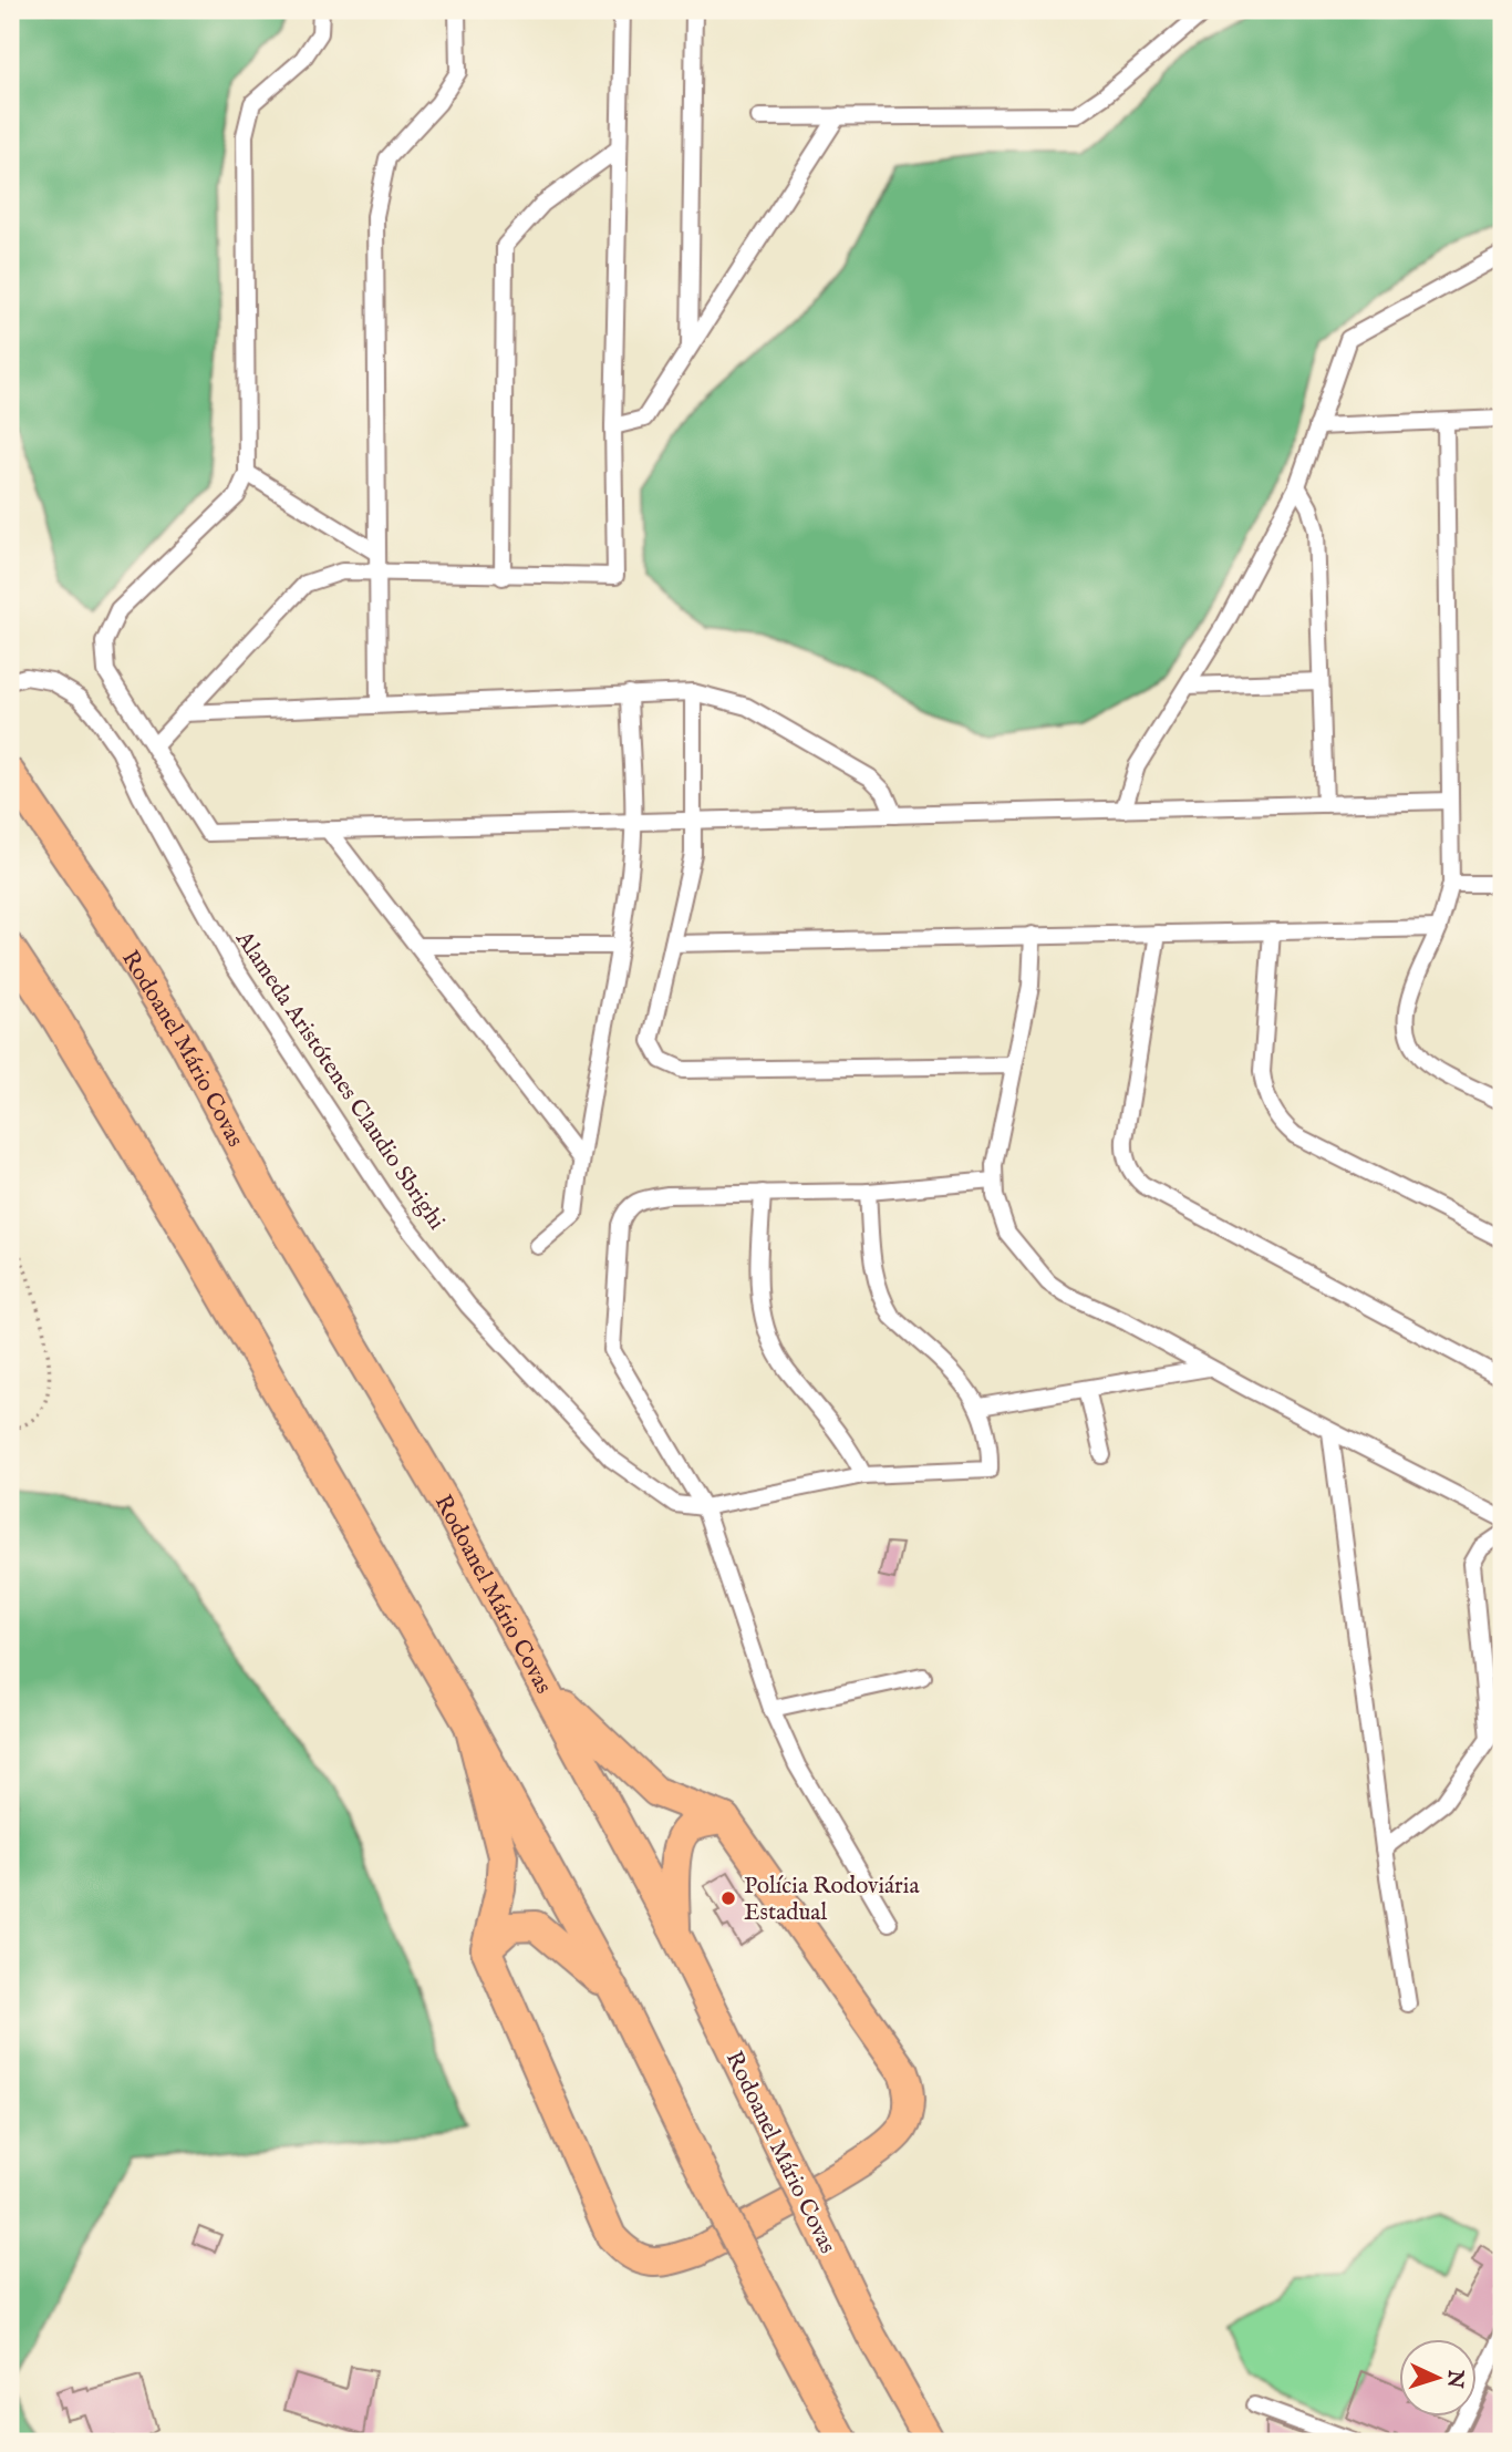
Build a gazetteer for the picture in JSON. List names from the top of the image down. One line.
{"streets":{"highway":["Rodoanel Mário Covas"],"street":["Alameda Aristótenes Claudio Sbrighi"]},"places":["Polícia Rodoviária Estadual"],"north":"right"}
